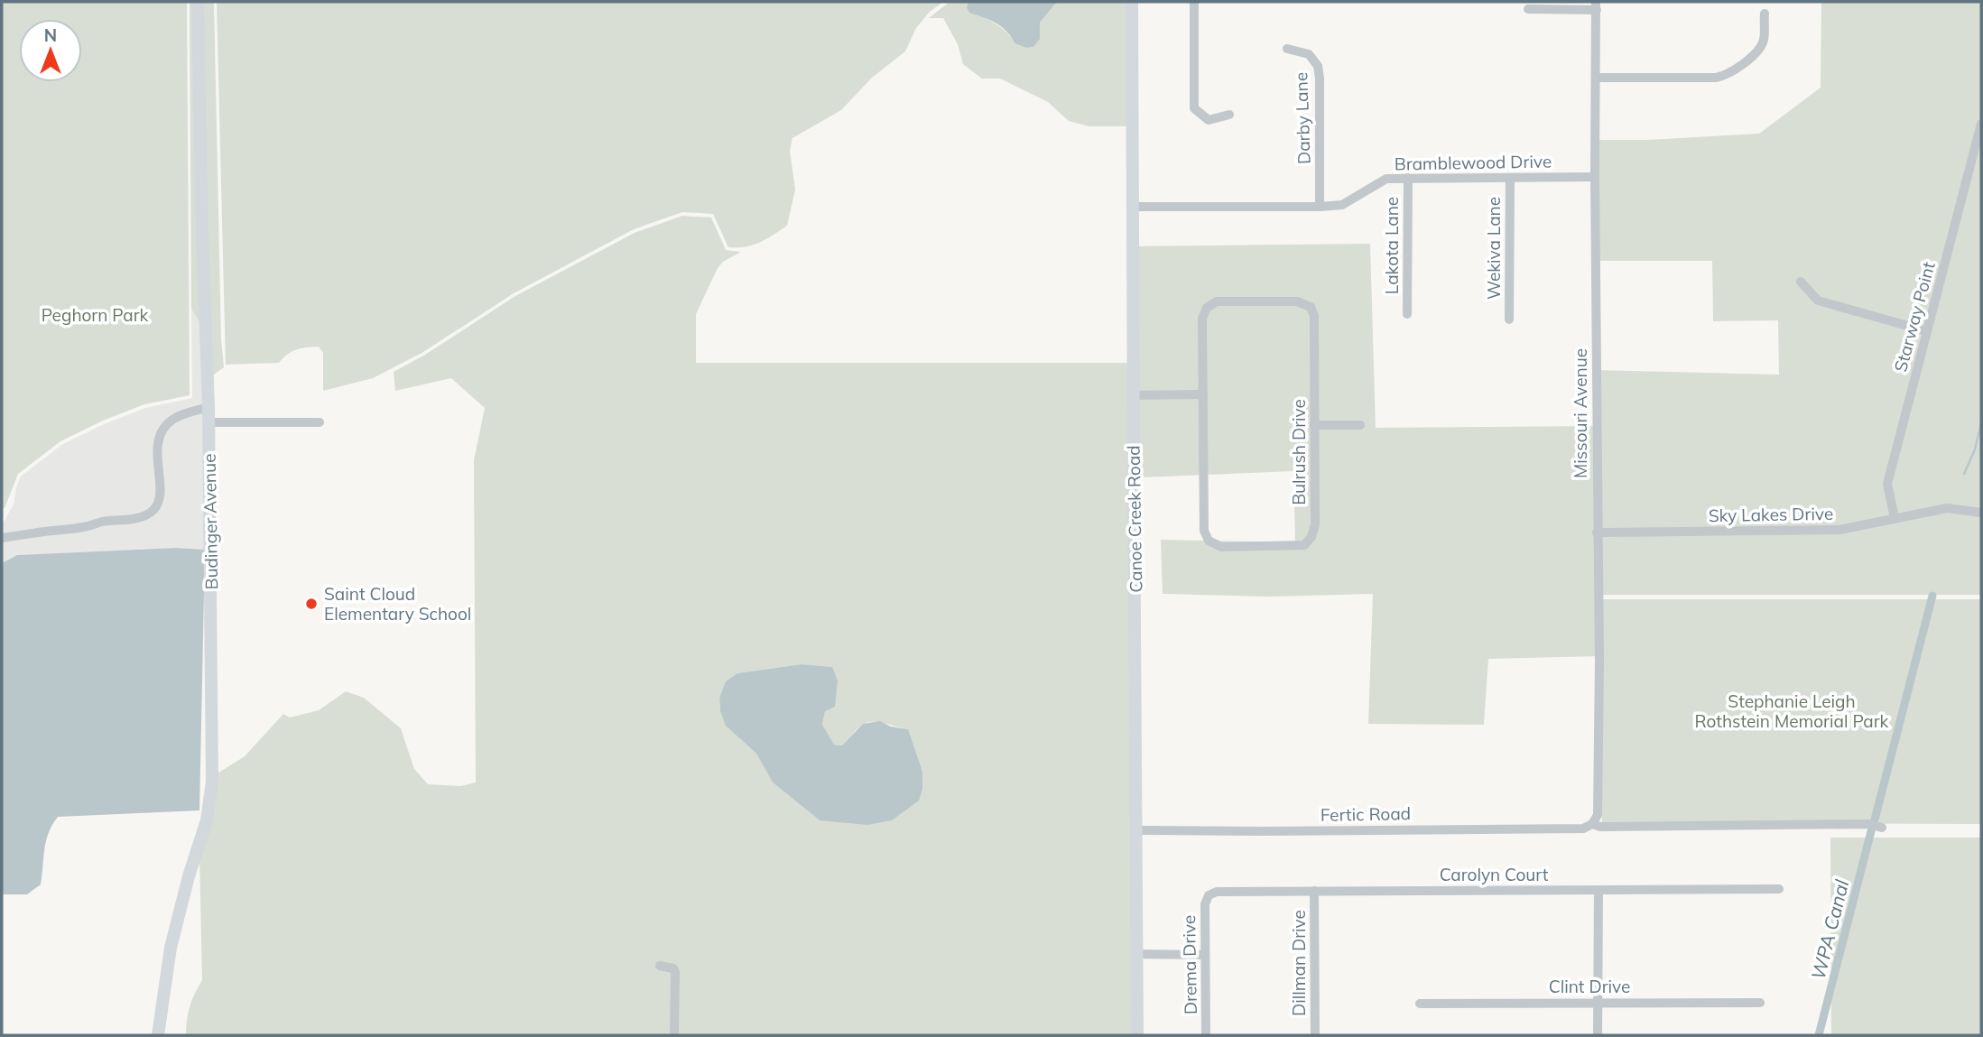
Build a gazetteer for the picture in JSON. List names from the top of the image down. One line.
{"streets":{"street":["Darby Lane","Bramblewood Drive","Lakota Lane","Wekiva Lane","Starway Point","Missouri Avenue","Bulrush Drive","Sky Lakes Drive","Canoe Creek Road","Budinger Avenue","Fertic Road","Carolyn Court","Dillman Drive","Drema Drive","Clint Drive"]},"crossings":[["Darby Lane","Bramblewood Drive"],["Bramblewood Drive","Lakota Lane"],["Bramblewood Drive","Wekiva Lane"],["Bramblewood Drive","Missouri Avenue"],["Bramblewood Drive","Canoe Creek Road"],["Starway Point","Sky Lakes Drive"],["Missouri Avenue","Sky Lakes Drive"],["Missouri Avenue","Fertic Road"],["Canoe Creek Road","Fertic Road"],["Carolyn Court","Dillman Drive"],["Carolyn Court","Drema Drive"]],"water":["WPA Canal"],"parks":["Peghorn Park","Stephanie Leigh Rothstein Memorial Park"],"places":["Saint Cloud Elementary School"],"north":"top"}
